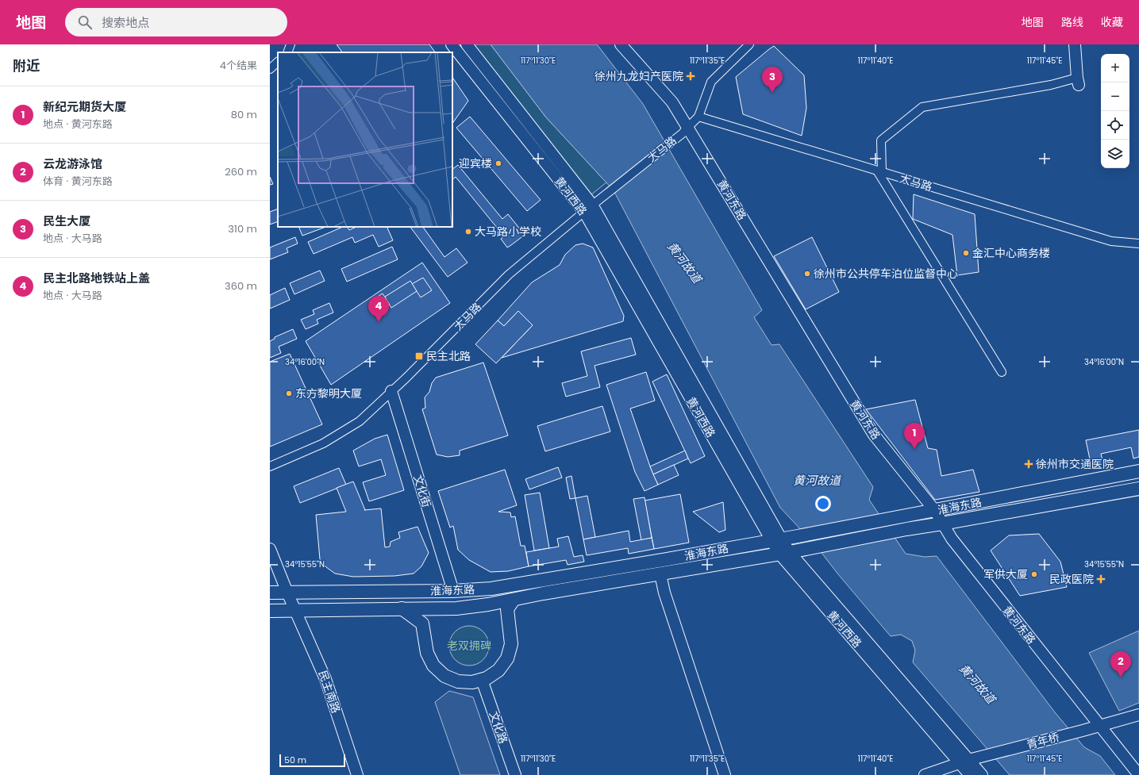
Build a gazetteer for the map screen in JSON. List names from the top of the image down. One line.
{"streets":{"main road":["淮海东路"],"street":["大马路","黄河西路","黄河东路","文化街","民主南路","文化路","青年桥"]},"crossings":[["大马路","黄河西路"],["大马路","黄河东路"],["大马路","文化街"],["黄河西路","淮海东路"],["黄河西路","青年桥"],["黄河东路","淮海东路"],["黄河东路","青年桥"],["文化街","淮海东路"],["淮海东路","民主南路"]],"water":["黄河故道"],"parks":["老双拥碑"],"places":{"health":["徐州九龙妇产医院","徐州市交通医院","民政医院"],"other":["迎宾楼","大马路小学校","金汇中心商务楼","徐州市公共停车泊位监督中心","东方黎明大厦","军供大厦"],"transit":["民主北路"]},"scale_bar":"50 m","page":{"header":"地图","search":"搜索地点","nav":["地图","路线","收藏"],"heading":["附近","4个结果"],"map_buttons":["+","−"],"pins":["3","4","1","2"],"list":[{"mark":"1","name":"新纪元期货大厦","note":"地点 · 黄河东路","value":"80 m"},{"mark":"2","name":"云龙游泳馆","note":"体育 · 黄河东路","value":"260 m"},{"mark":"3","name":"民生大厦","note":"地点 · 大马路","value":"310 m"},{"mark":"4","name":"民主北路地铁站上盖","note":"地点 · 大马路","value":"360 m"}],"scale":"50 m"},"coordinates":["117°11'30\"E","117°11'35\"E","117°11'40\"E","117°11'45\"E","34°16'00\"N","34°15'55\"N"]}
